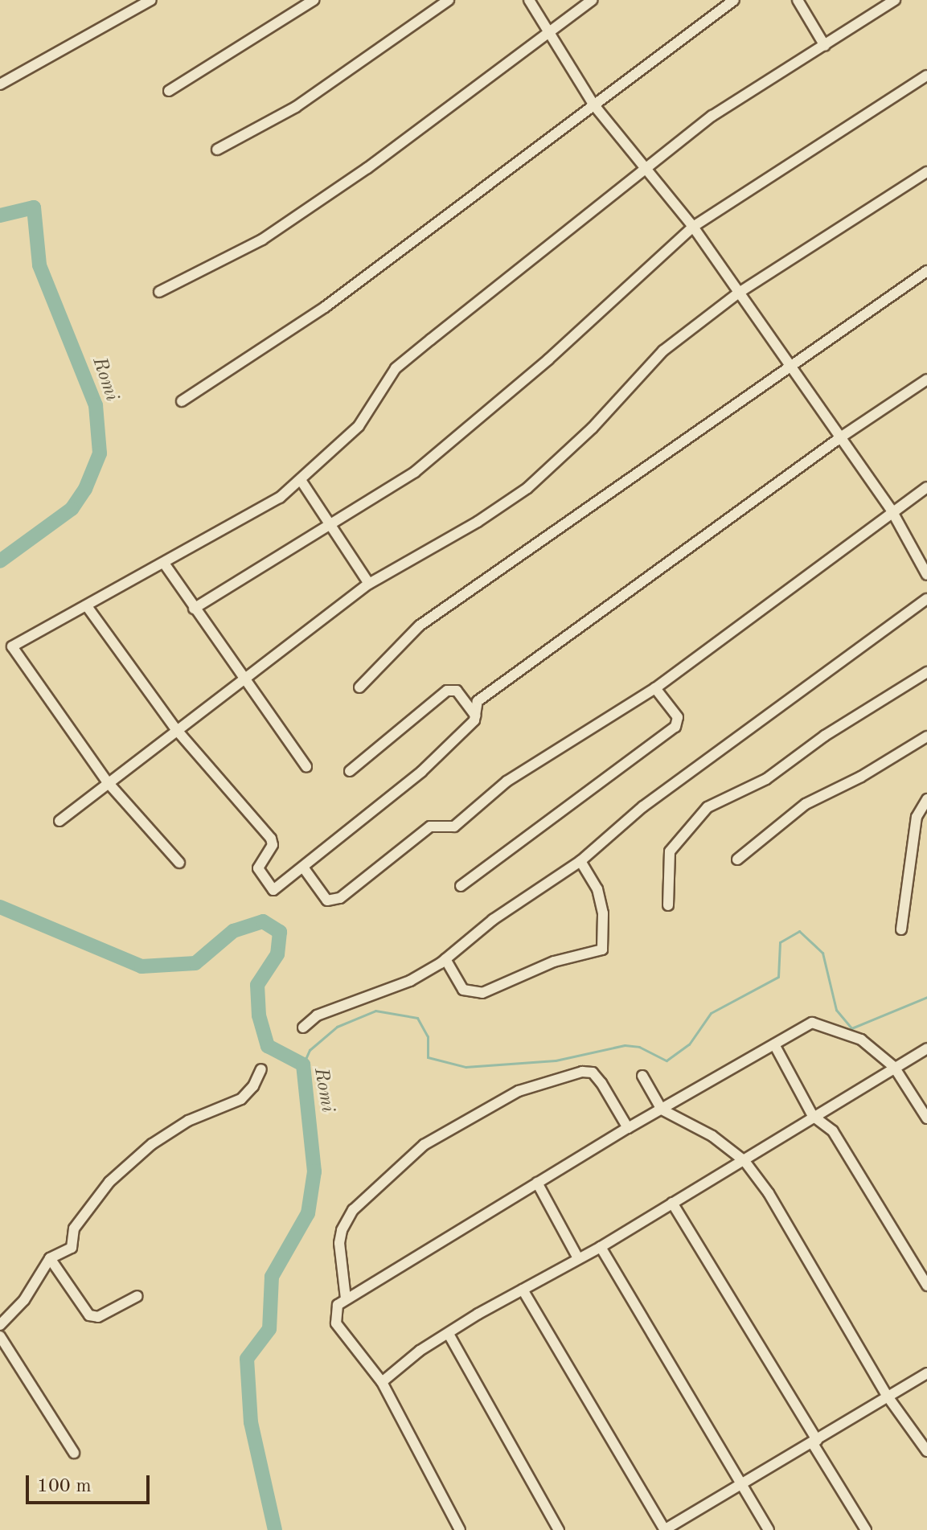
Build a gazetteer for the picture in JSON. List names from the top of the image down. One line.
{"water":["Romi"],"scale_bar":"100 m"}
